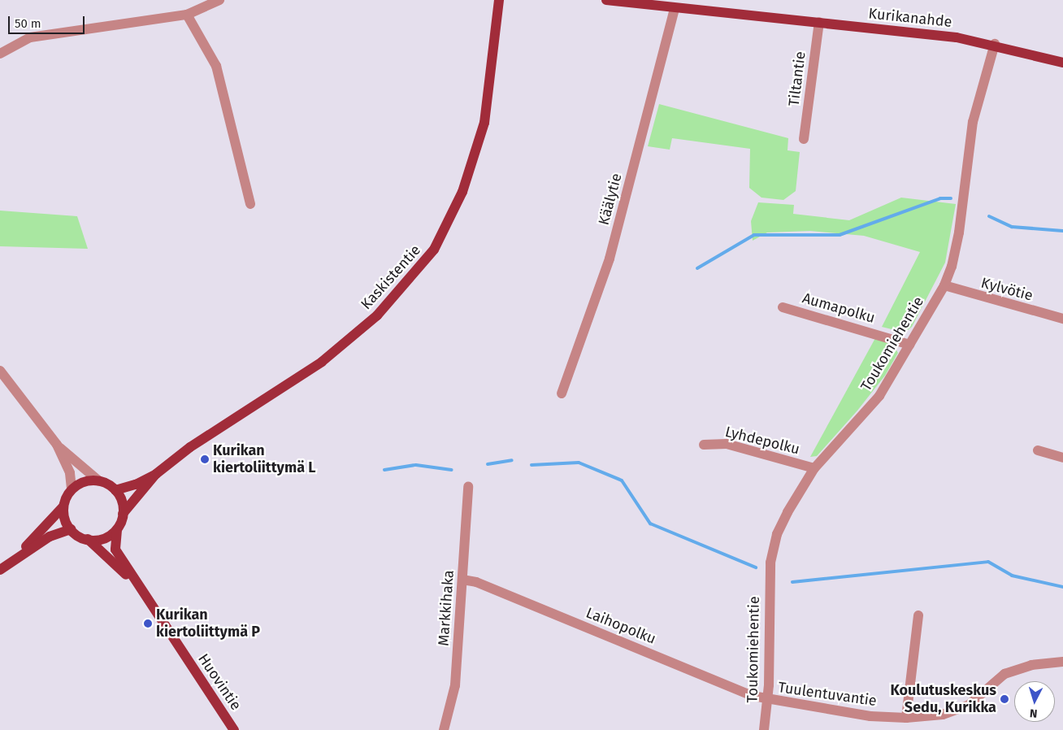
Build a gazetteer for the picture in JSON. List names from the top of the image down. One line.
{"streets":{"main road":["Kurikanahde","Kaskistentie","Huovintie"],"street":["Tiltantie","Käälytie","Kylvötie","Aumapolku","Toukomiehentie","Lyhdepolku","Markkihaka","Laihopolku","Tuulentuvantie"]},"crossings":[["Kurikanahde","Tiltantie"],["Kurikanahde","Käälytie"],["Kurikanahde","Toukomiehentie"],["Kaskistentie","Huovintie"],["Kylvötie","Toukomiehentie"],["Aumapolku","Toukomiehentie"],["Toukomiehentie","Lyhdepolku"],["Toukomiehentie","Laihopolku"],["Toukomiehentie","Tuulentuvantie"],["Markkihaka","Laihopolku"],["Laihopolku","Tuulentuvantie"]],"places":["Kurikan kiertoliittymä L","Kurikan kiertoliittymä P","Koulutuskeskus Sedu, Kurikka"],"scale_bar":"50 m","north":"bottom"}
